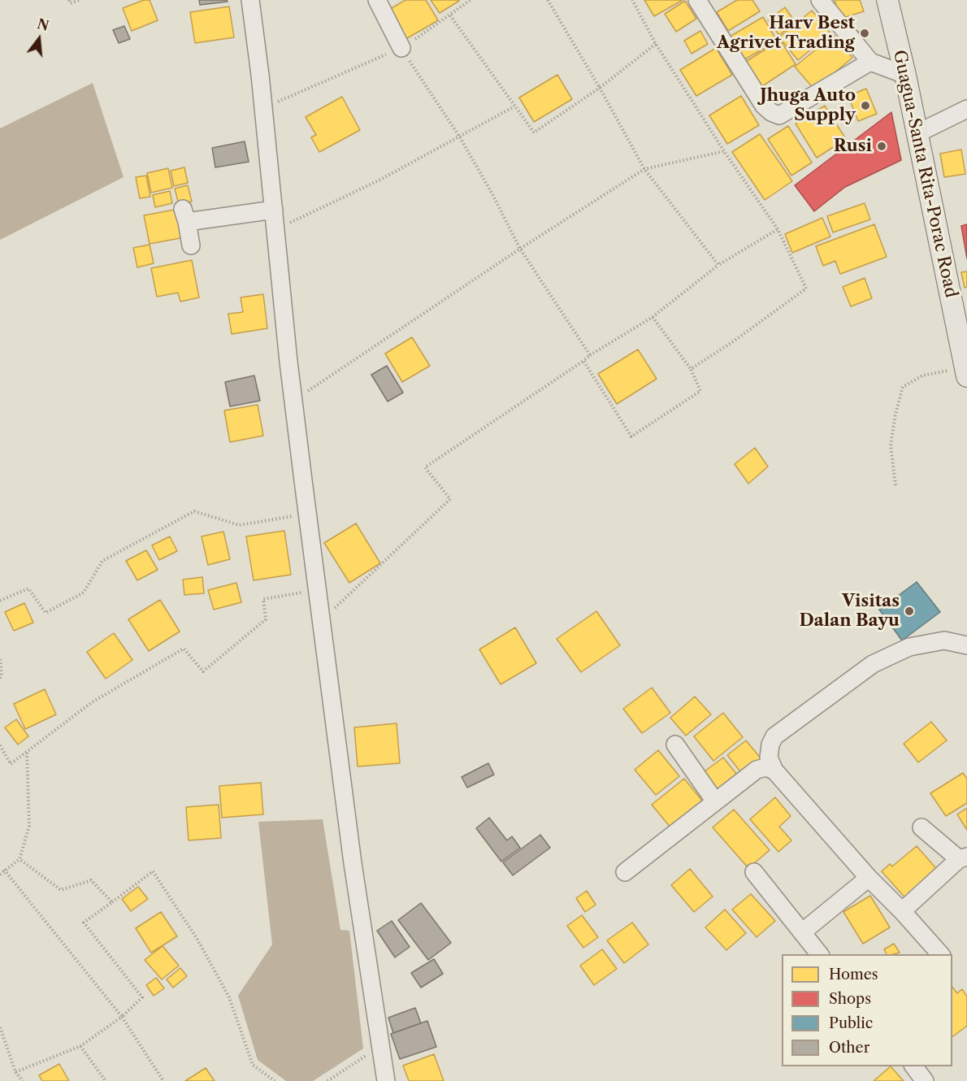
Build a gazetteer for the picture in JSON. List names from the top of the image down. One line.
{"streets":{"main road":["Guagua-Santa Rita-Porac Road"]},"places":["Harv Best Agrivet Trading","Jhuga Auto Supply","Rusi","Visitas Dalan Bayu"],"legend":["Homes","Shops","Public","Other"],"north":"top"}
